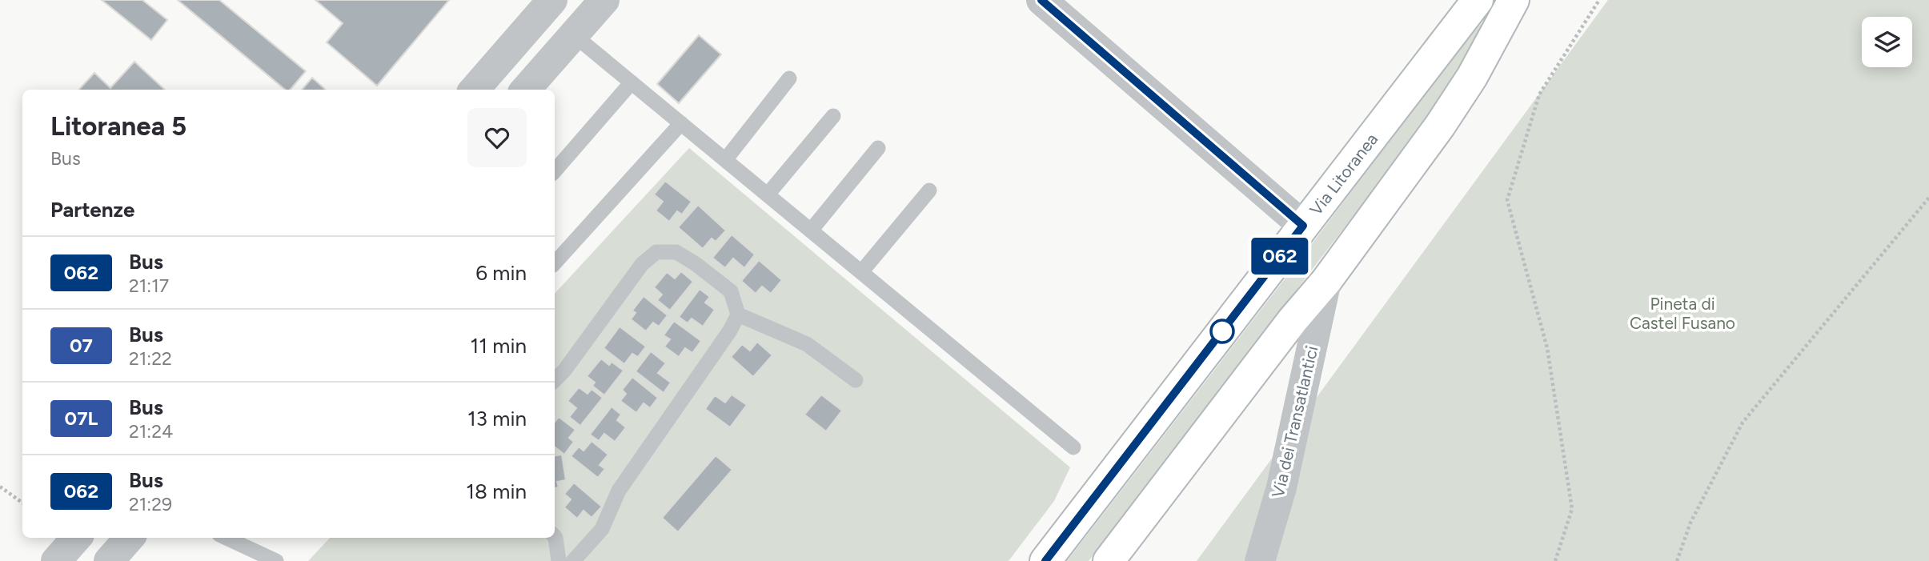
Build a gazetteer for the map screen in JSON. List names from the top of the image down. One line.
{"streets":{"main road":["Via Litoranea"],"street":["Via dei Transatlantici"]},"parks":["Pineta di Castel Fusano"],"lines":["bus line 062"],"page":{"on_map":"062","heading":[["Litoranea 5","Bus"],"Partenze"],"list":[{"mark":"062","name":"Bus","note":"21:17","value":"6 min"},{"mark":"07","name":"Bus","note":"21:22","value":"11 min"},{"mark":"07L","name":"Bus","note":"21:24","value":"13 min"},{"mark":"062","name":"Bus","note":"21:29","value":"18 min"}]}}
